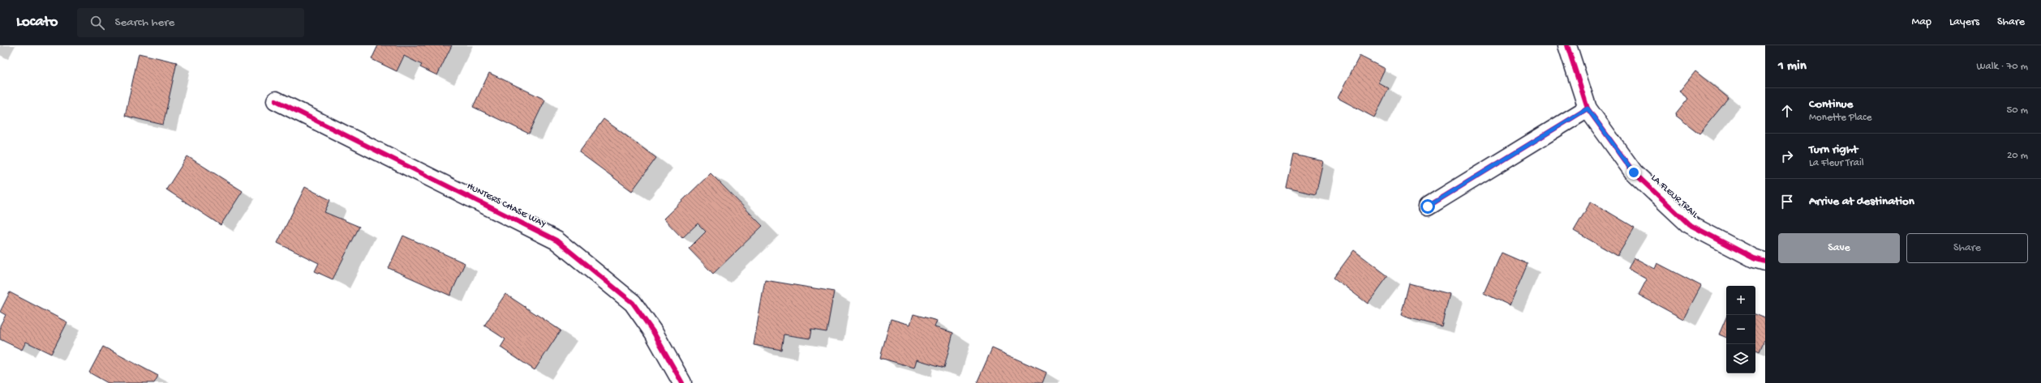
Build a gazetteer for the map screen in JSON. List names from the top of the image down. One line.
{"streets":{"street":["LA FLEUR TRAIL","HUNTERS CHASE WAY"]},"page":{"header":"Locato","search":"Search here","nav":["Map","Layers","Share"],"heading":["1 min","Walk · 70 m"],"list":[["Continue","Monette Place","50 m"],["Turn right","La Fleur Trail","20 m"],"Arrive at destination"],"buttons":["Save","Share"],"map_buttons":["+","−"]}}
